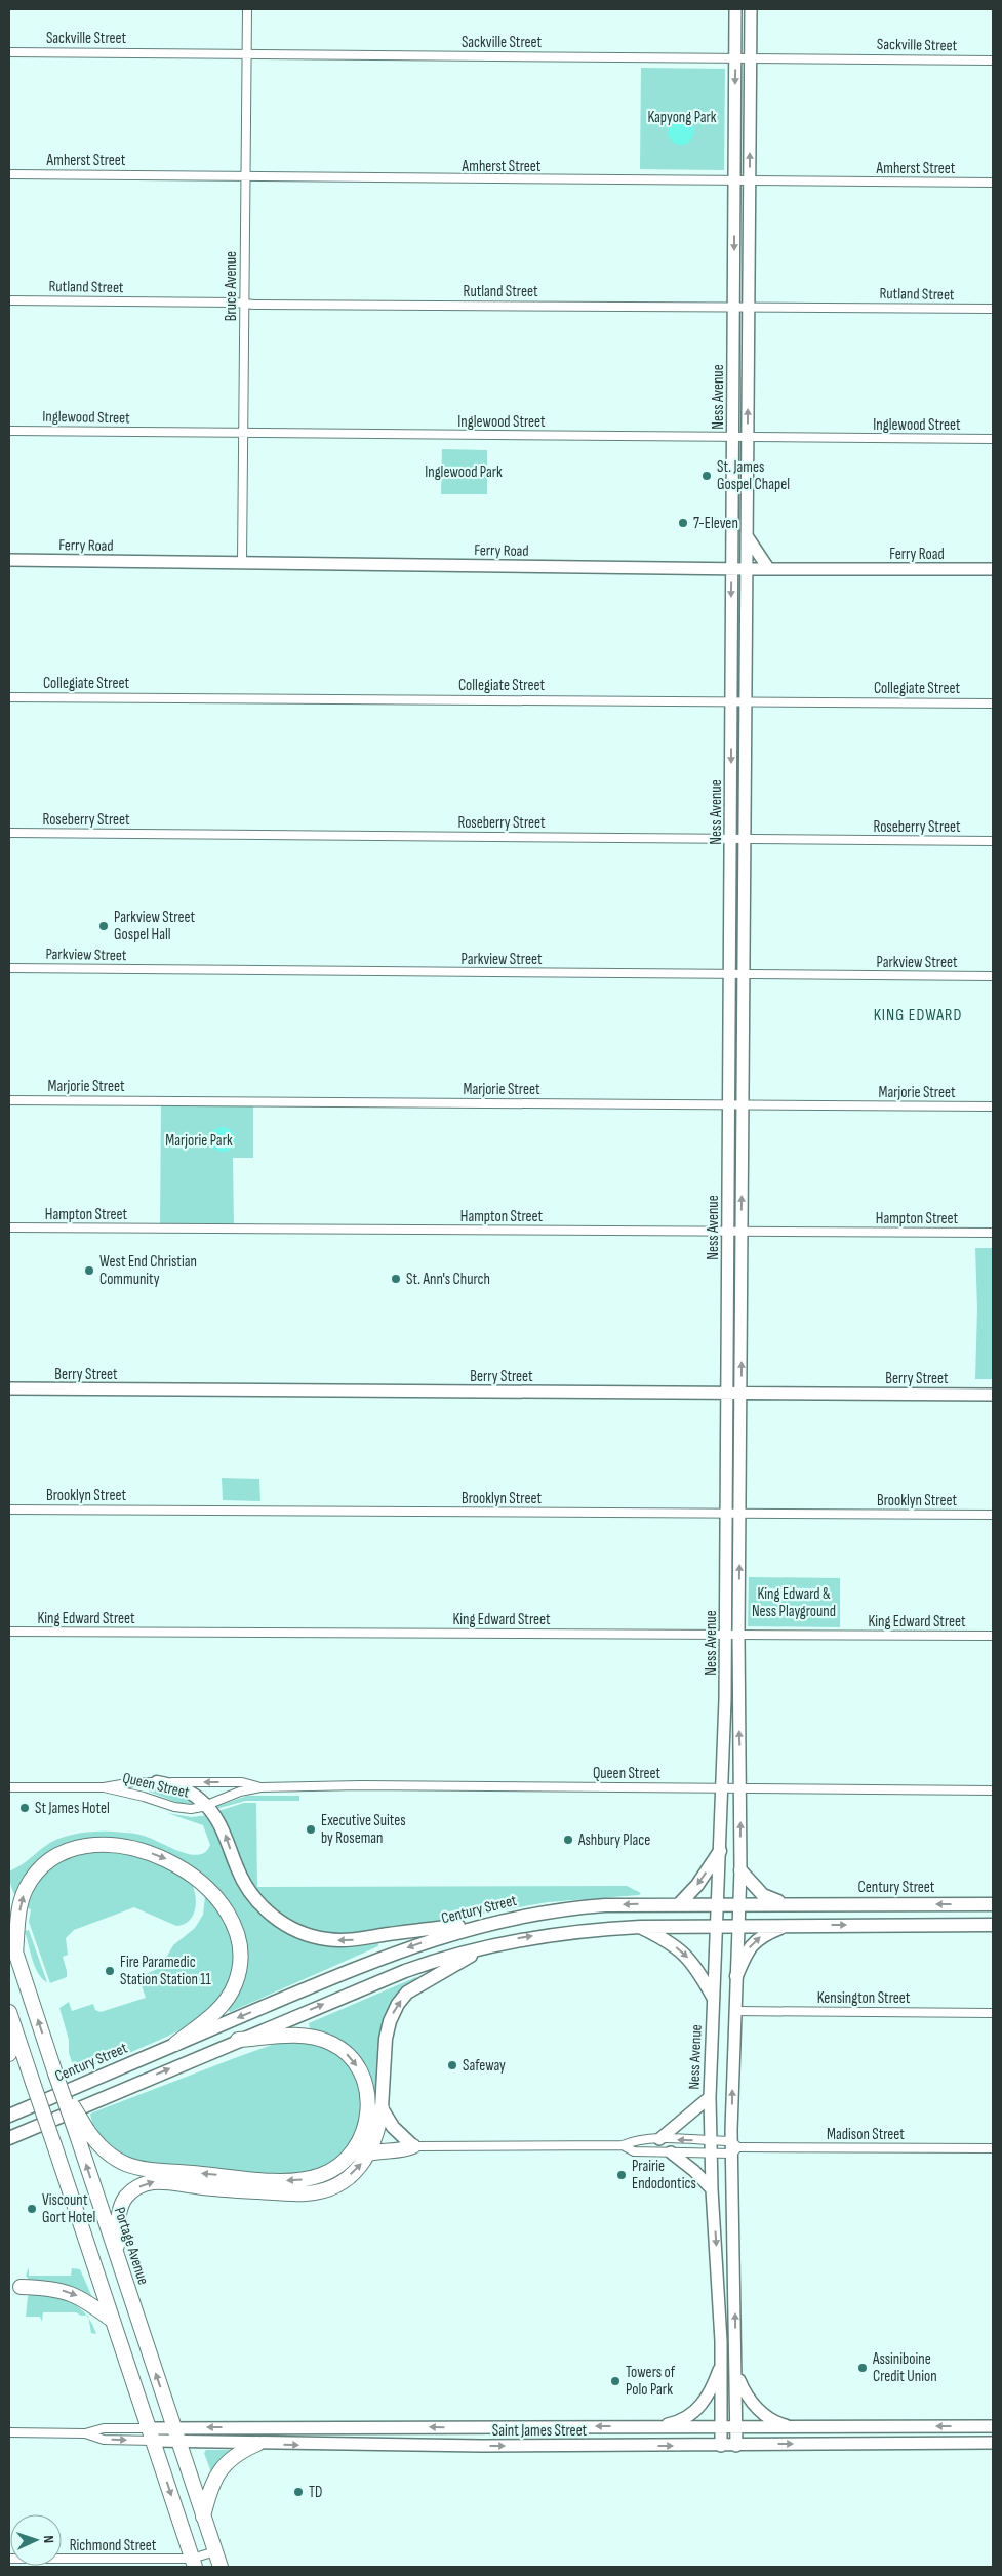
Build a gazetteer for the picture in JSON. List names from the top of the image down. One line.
{"streets":{"highway":["Portage Avenue"],"main road":["Ness Avenue","Ferry Road","Berry Street","Century Street","Saint James Street"],"street":["Sackville Street","Amherst Street","Bruce Avenue","Rutland Street","Inglewood Street","Collegiate Street","Roseberry Street","Parkview Street","Marjorie Street","Hampton Street","Brooklyn Street","King Edward Street","Queen Street","Kensington Street","Madison Street","Richmond Street"]},"crossings":[["Sackville Street","Bruce Avenue"],["Sackville Street","Ness Avenue"],["Amherst Street","Bruce Avenue"],["Amherst Street","Ness Avenue"],["Bruce Avenue","Rutland Street"],["Bruce Avenue","Inglewood Street"],["Bruce Avenue","Ferry Road"],["Rutland Street","Ness Avenue"],["Ness Avenue","Inglewood Street"],["Ness Avenue","Ferry Road"],["Ness Avenue","Collegiate Street"],["Ness Avenue","Roseberry Street"],["Ness Avenue","Parkview Street"],["Ness Avenue","Marjorie Street"],["Ness Avenue","Hampton Street"],["Ness Avenue","Berry Street"],["Ness Avenue","Brooklyn Street"],["Ness Avenue","King Edward Street"],["Ness Avenue","Queen Street"],["Ness Avenue","Century Street"],["Ness Avenue","Kensington Street"],["Ness Avenue","Madison Street"],["Ness Avenue","Saint James Street"],["Portage Avenue","Saint James Street"],["Portage Avenue","Richmond Street"]],"districts":["KING EDWARD"],"parks":["Kapyong Park","Inglewood Park","Marjorie Park","King Edward & Ness Playground"],"places":["St. James Gospel Chapel","7-Eleven","Parkview Street Gospel Hall","West End Christian Community","St. Ann's Church","St James Hotel","Executive Suites by Roseman","Ashbury Place","Fire Paramedic Station Station 11","Safeway","Prairie Endodontics","Viscount Gort Hotel","Assiniboine Credit Union","Towers of Polo Park","TD"],"north":"right"}
